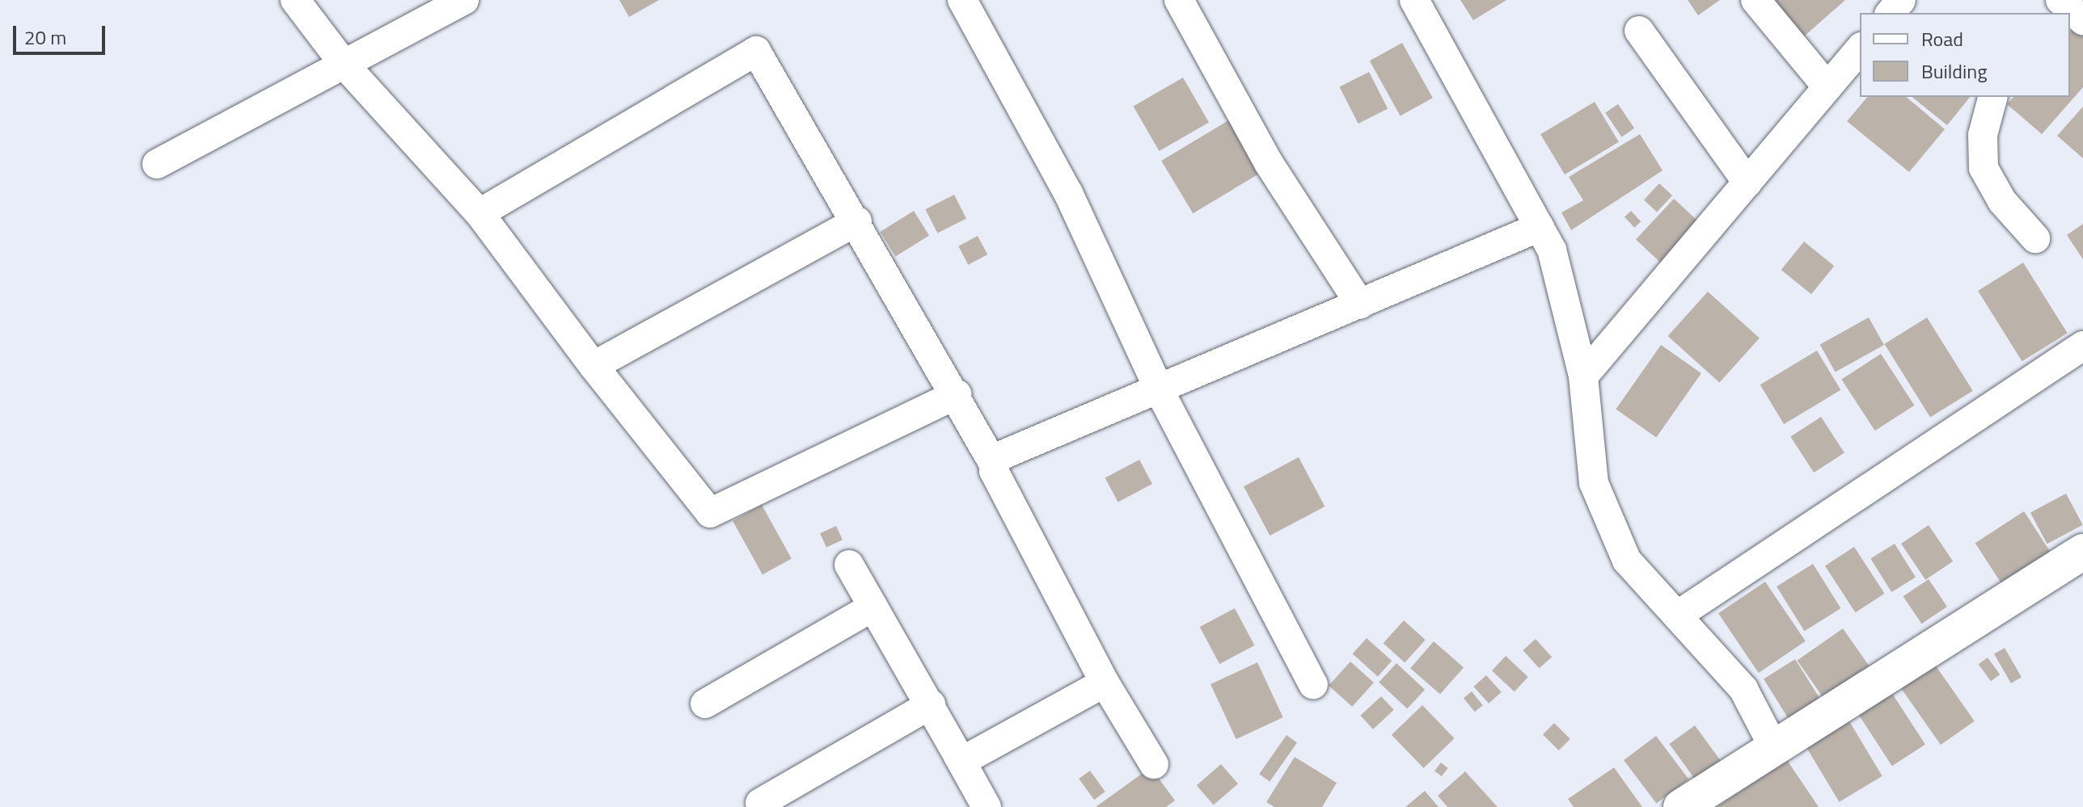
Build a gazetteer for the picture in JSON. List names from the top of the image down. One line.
{"legend":["Road","Building"],"scale_bar":"20 m"}
